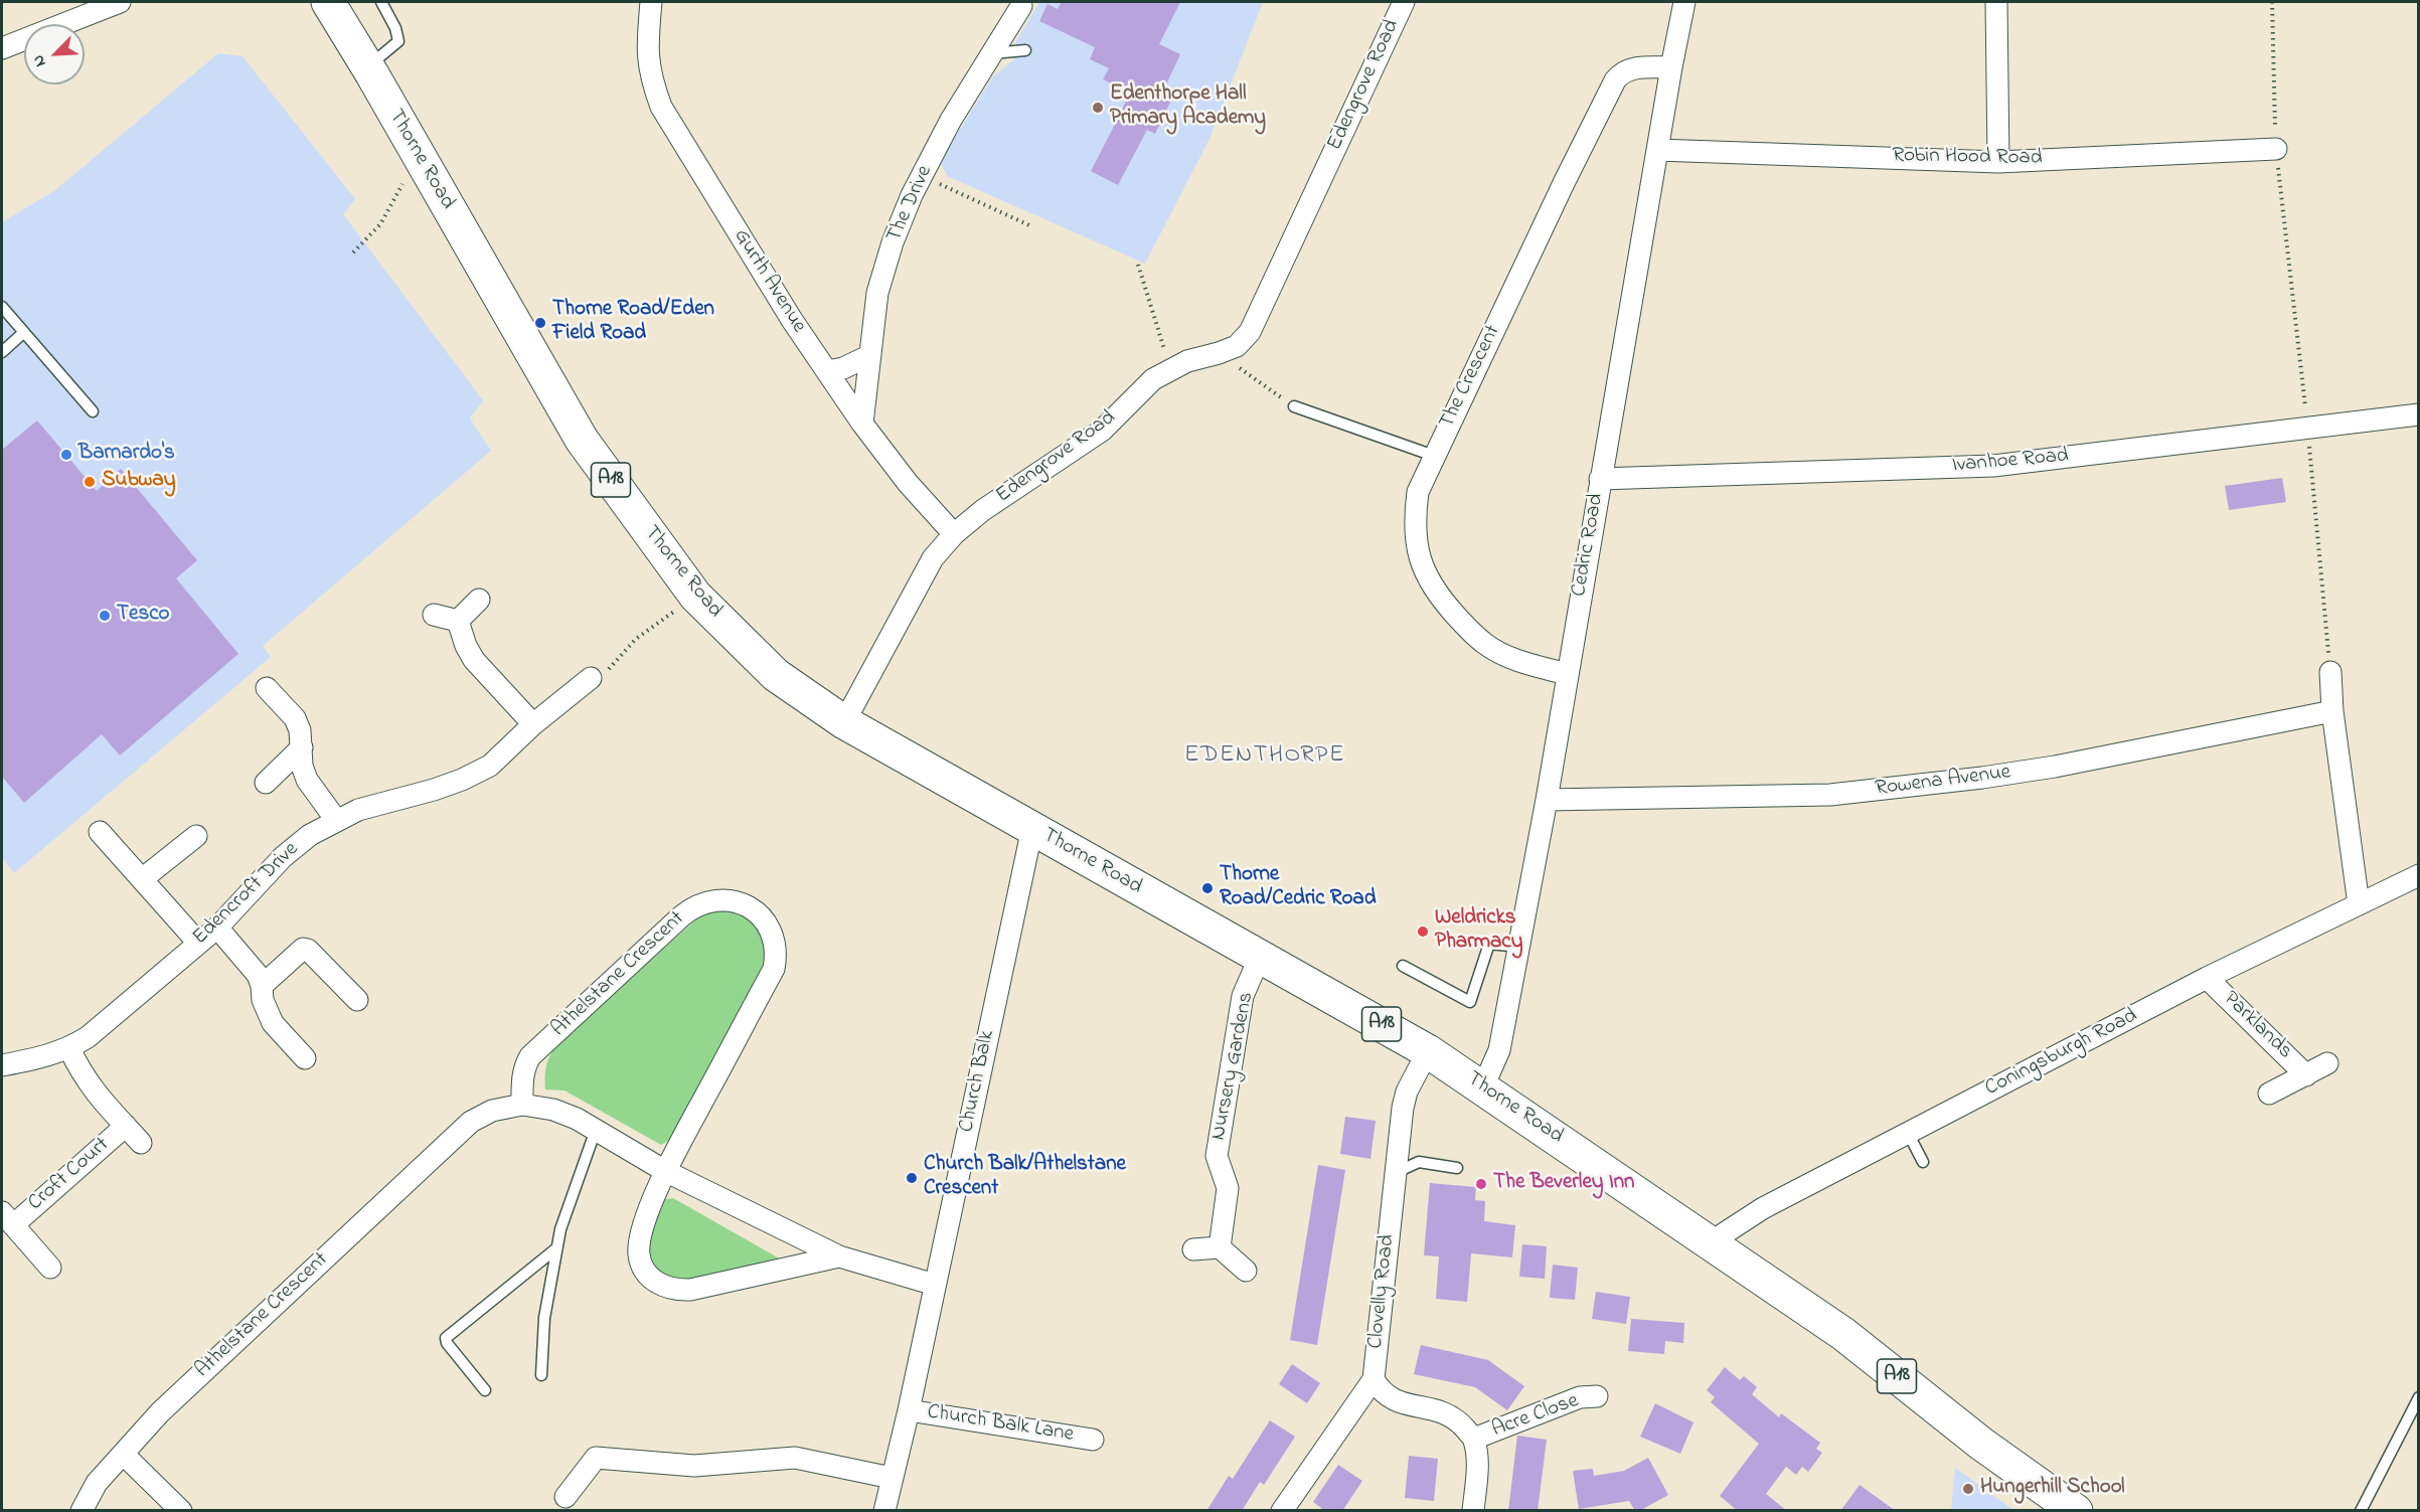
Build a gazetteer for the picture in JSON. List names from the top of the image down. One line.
{"streets":{"main road":["Thorne Road","A18"],"street":["Edengrove Road","Robin Hood Road","The Drive","Gurth Avenue","The Crescent","Ivanhoe Road","Cedric Road","Rowena Avenue","Edencroft Drive","Athelstane Crescent","Parklands","Coningsburgh Road","Nursery Gardens","Church Balk","Croft Court","Clovelly Road","Acre Close","Church Balk Lane"]},"crossings":[["Edengrove Road","Thorne Road"],["Edengrove Road","Gurth Avenue"],["Robin Hood Road","Cedric Road"],["Thorne Road","Cedric Road"],["Thorne Road","Coningsburgh Road"],["Thorne Road","Nursery Gardens"],["Thorne Road","Church Balk"],["Thorne Road","Clovelly Road"],["The Drive","Gurth Avenue"],["The Crescent","Cedric Road"],["Ivanhoe Road","Cedric Road"],["Cedric Road","Rowena Avenue"],["Edencroft Drive","Croft Court"],["Athelstane Crescent","Church Balk"],["Parklands","Coningsburgh Road"],["Church Balk","Church Balk Lane"]],"districts":["EDENTHORPE"],"places":["Edenthorpe Hall Primary Academy","Thorne Road/Eden Field Road","Barnardo's","Subway","Tesco","Thorne Road/Cedric Road","Weldricks Pharmacy","Church Balk/Athelstane Crescent","The Beverley Inn","Hungerhill School"],"north":"bottom left"}
